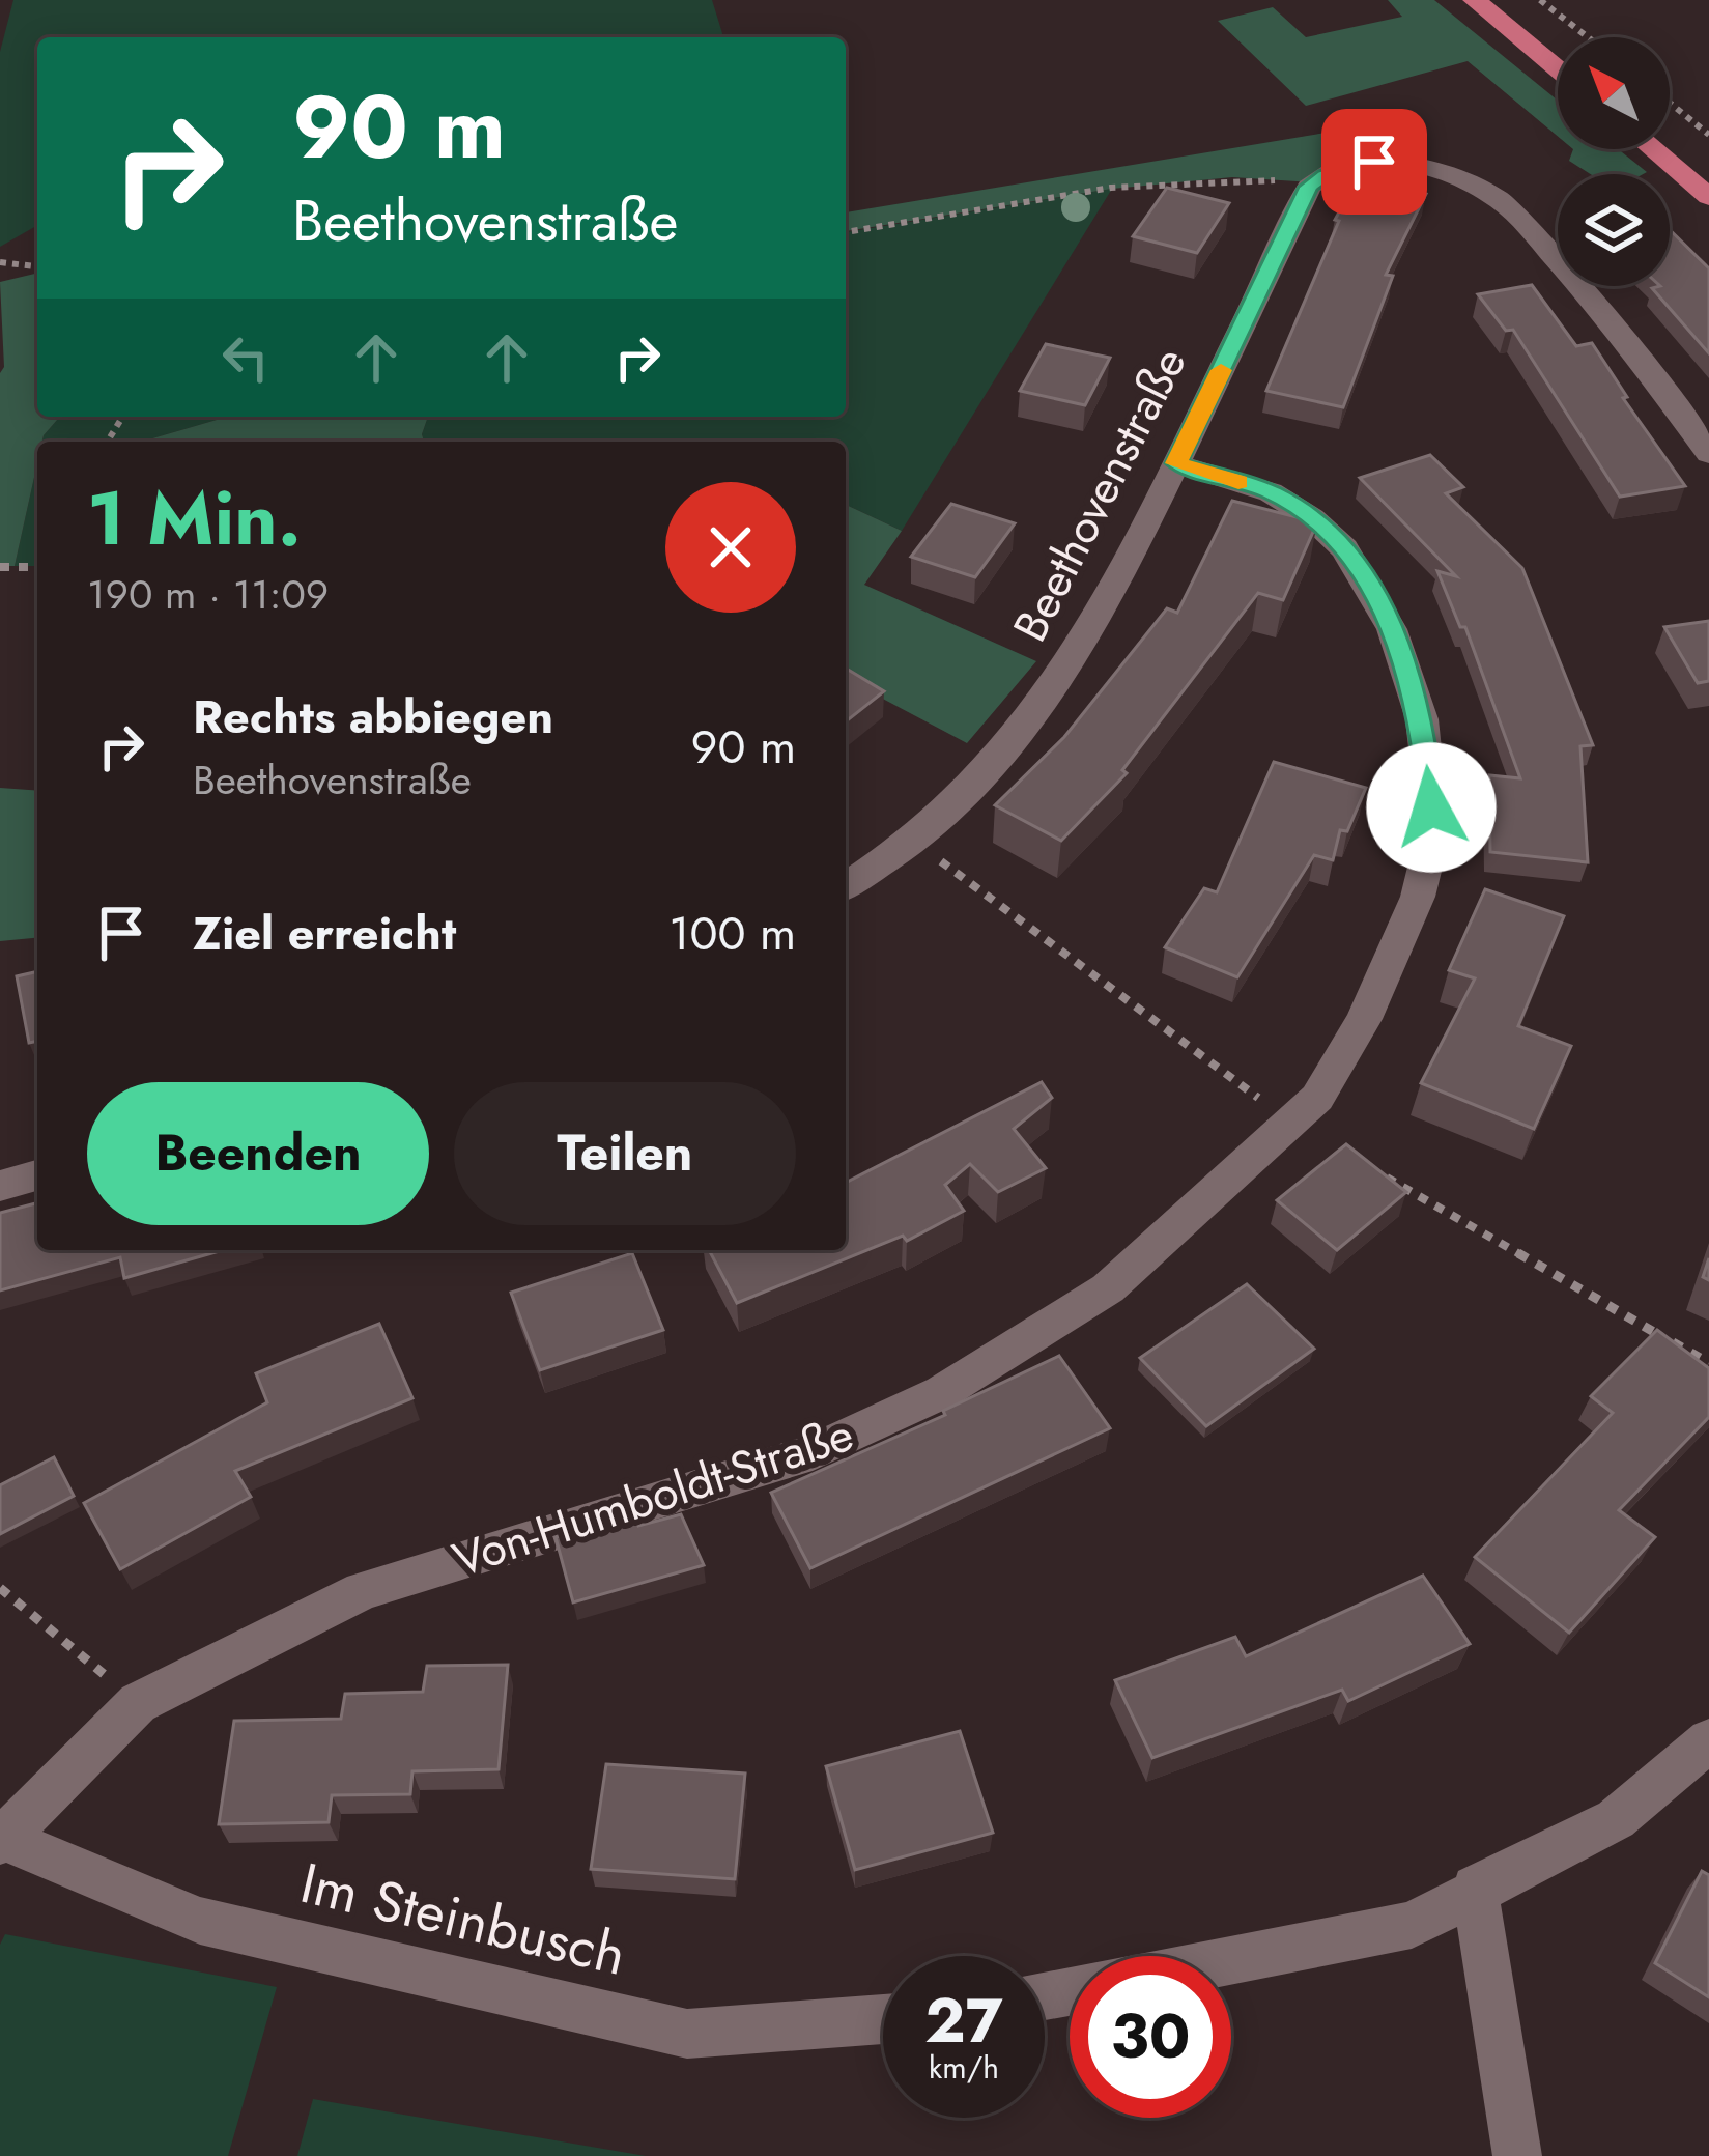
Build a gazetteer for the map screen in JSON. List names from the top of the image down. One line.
{"streets":{"street":["Beethovenstraße","Von-Humboldt-Straße","Im Steinbusch"]},"crossings":[["Beethovenstraße","Von-Humboldt-Straße"],["Von-Humboldt-Straße","Im Steinbusch"]],"north":"top left","page":{"turn":["90 m","Beethovenstraße"],"heading":["1 Min.","190 m · 11:09"],"list":[{"name":"Rechts abbiegen","note":"Beethovenstraße","value":"90 m"},{"name":"Ziel erreicht","value":"100 m"}],"buttons":["Beenden","Teilen"],"speed":"27 km/h","limit":"30"}}
